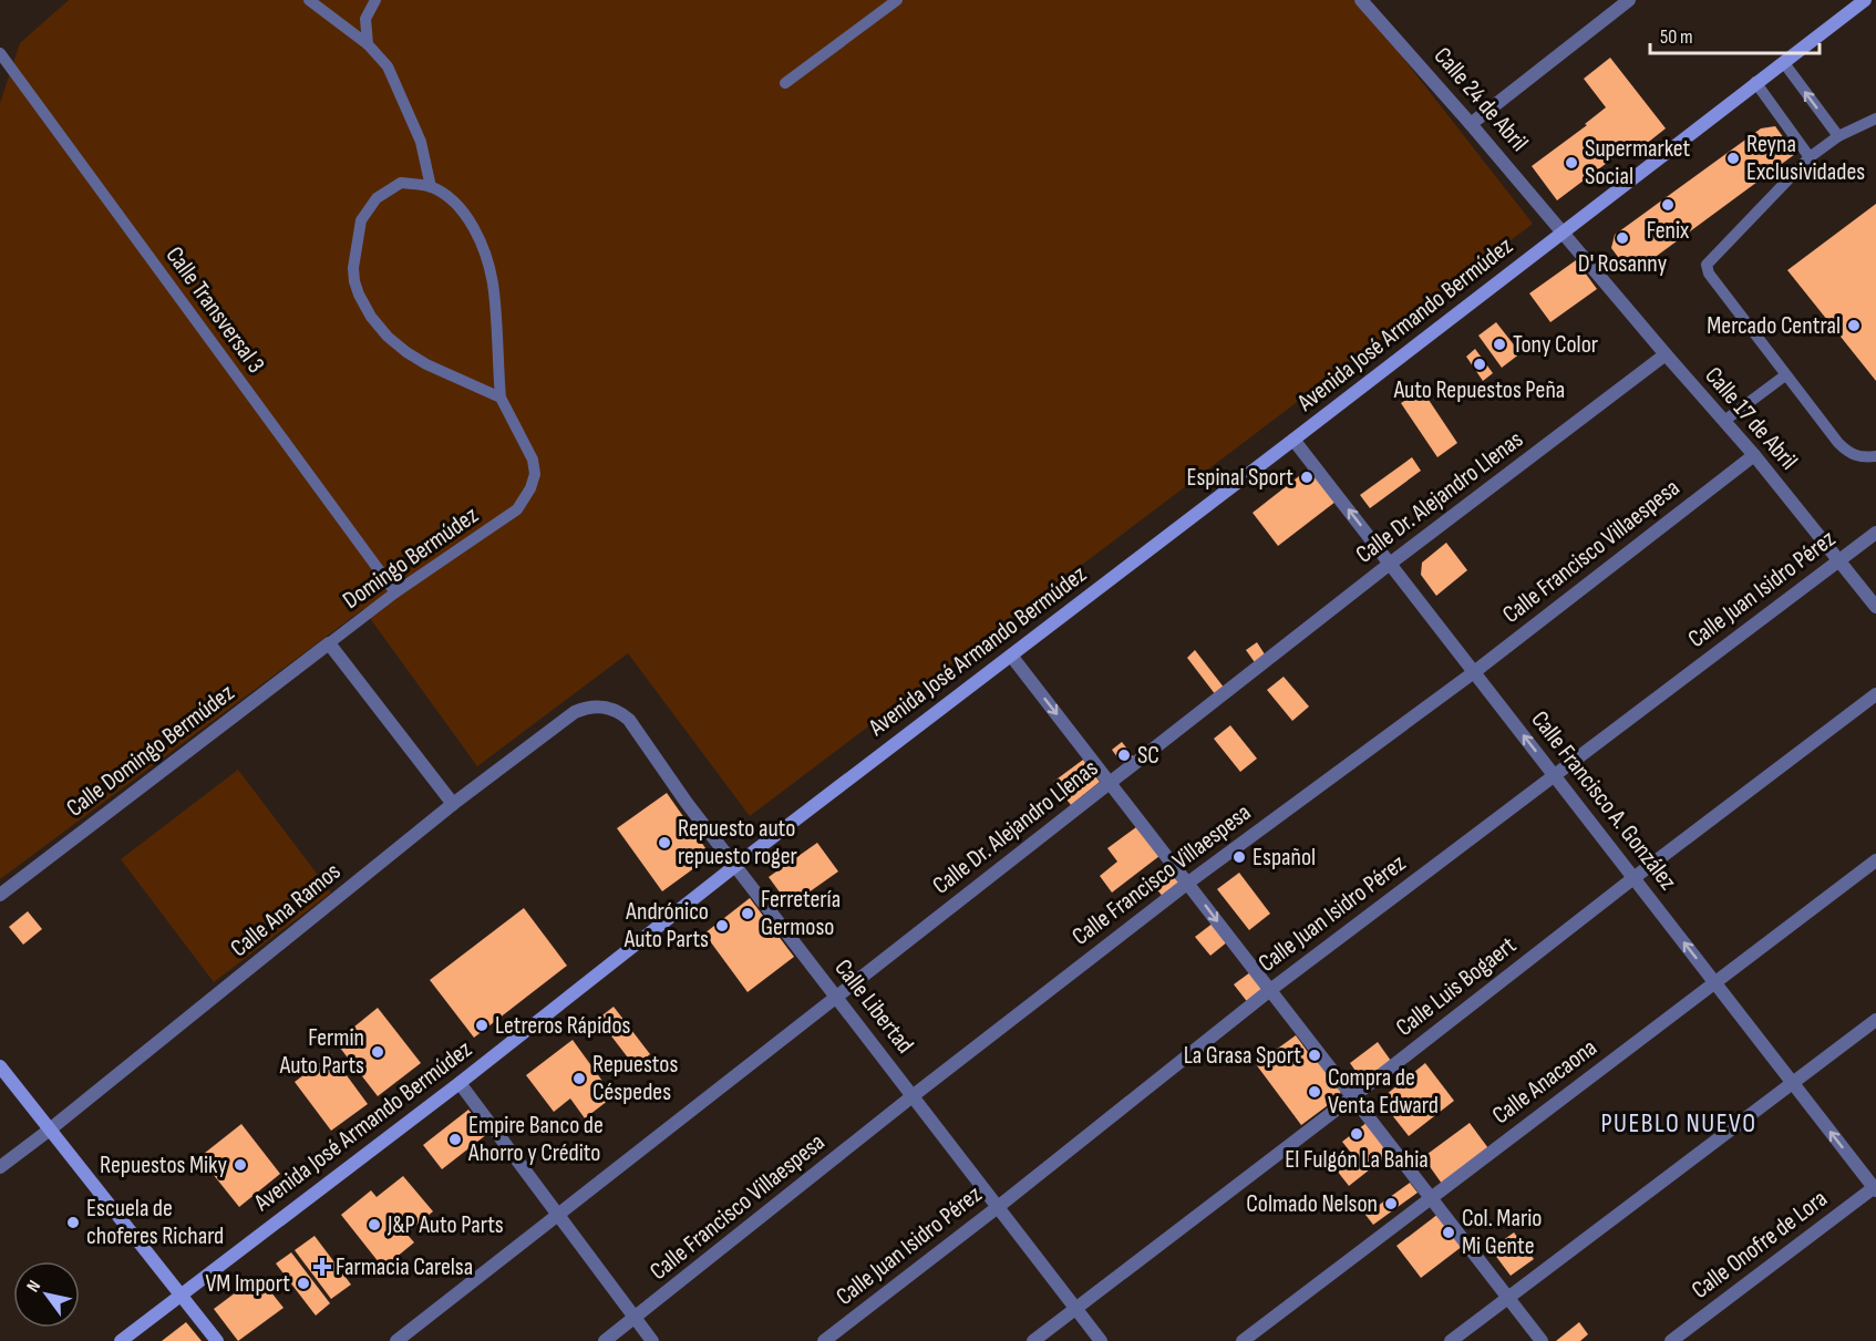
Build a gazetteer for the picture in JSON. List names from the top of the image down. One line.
{"streets":{"street":["Calle 24 de Abril","Avenida José Armando Bermúdez","Calle 17 de Abril","Calle Dr. Alejandro Llenas","Calle Francisco Villaespesa","Calle Juan Isidro Pérez","Calle Domingo Bermúdez","Calle Francisco A. González","Calle Ana Ramos","Calle Luis Bogaert","Calle Libertad","Calle Anacaona","Calle Onofre de Lora"],"lane":["Calle Transversal 3","Domingo Bermúdez"]},"crossings":[["Calle 24 de Abril","Avenida José Armando Bermúdez"],["Calle 24 de Abril","Calle 17 de Abril"],["Calle Transversal 3","Domingo Bermúdez"],["Avenida José Armando Bermúdez","Calle 17 de Abril"],["Avenida José Armando Bermúdez","Calle Francisco A. González"],["Avenida José Armando Bermúdez","Calle Libertad"],["Calle 17 de Abril","Calle Dr. Alejandro Llenas"],["Calle 17 de Abril","Calle Francisco Villaespesa"],["Calle 17 de Abril","Calle Juan Isidro Pérez"],["Calle Dr. Alejandro Llenas","Calle Francisco A. González"],["Calle Dr. Alejandro Llenas","Calle Libertad"],["Calle Francisco Villaespesa","Calle Francisco A. González"],["Calle Francisco Villaespesa","Calle Libertad"],["Domingo Bermúdez","Calle Domingo Bermúdez"],["Calle Juan Isidro Pérez","Calle Francisco A. González"],["Calle Juan Isidro Pérez","Calle Libertad"],["Calle Francisco A. González","Calle Luis Bogaert"],["Calle Francisco A. González","Calle Anacaona"],["Calle Francisco A. González","Calle Onofre de Lora"],["Calle Ana Ramos","Calle Libertad"],["Calle Luis Bogaert","Calle Libertad"]],"one_way":["Calle Francisco A. González"],"districts":["PUEBLO NUEVO"],"places":{"other":["Reyna Exclusividades","Supermarket Social","Fenix","D' Rosanny","Mercado Central","Tony Color","Auto Repuestos Peña","Espinal Sport","SC","Repuesto auto repuesto roger","Español","Ferretería Germoso","Andrónico Auto Parts","Letreros Rápidos","Fermin Auto Parts","La Grasa Sport","Repuestos Céspedes","Compra de Venta Edward","El Fulgón La Bahia","Empire Banco de Ahorro y Crédito","Repuestos Miky","Colmado Nelson","Escuela de choferes Richard","J&P Auto Parts","Col. Mario Mi Gente","VM Import"],"health":["Farmacia Carelsa"]},"scale_bar":"50 m","north":"top left"}
